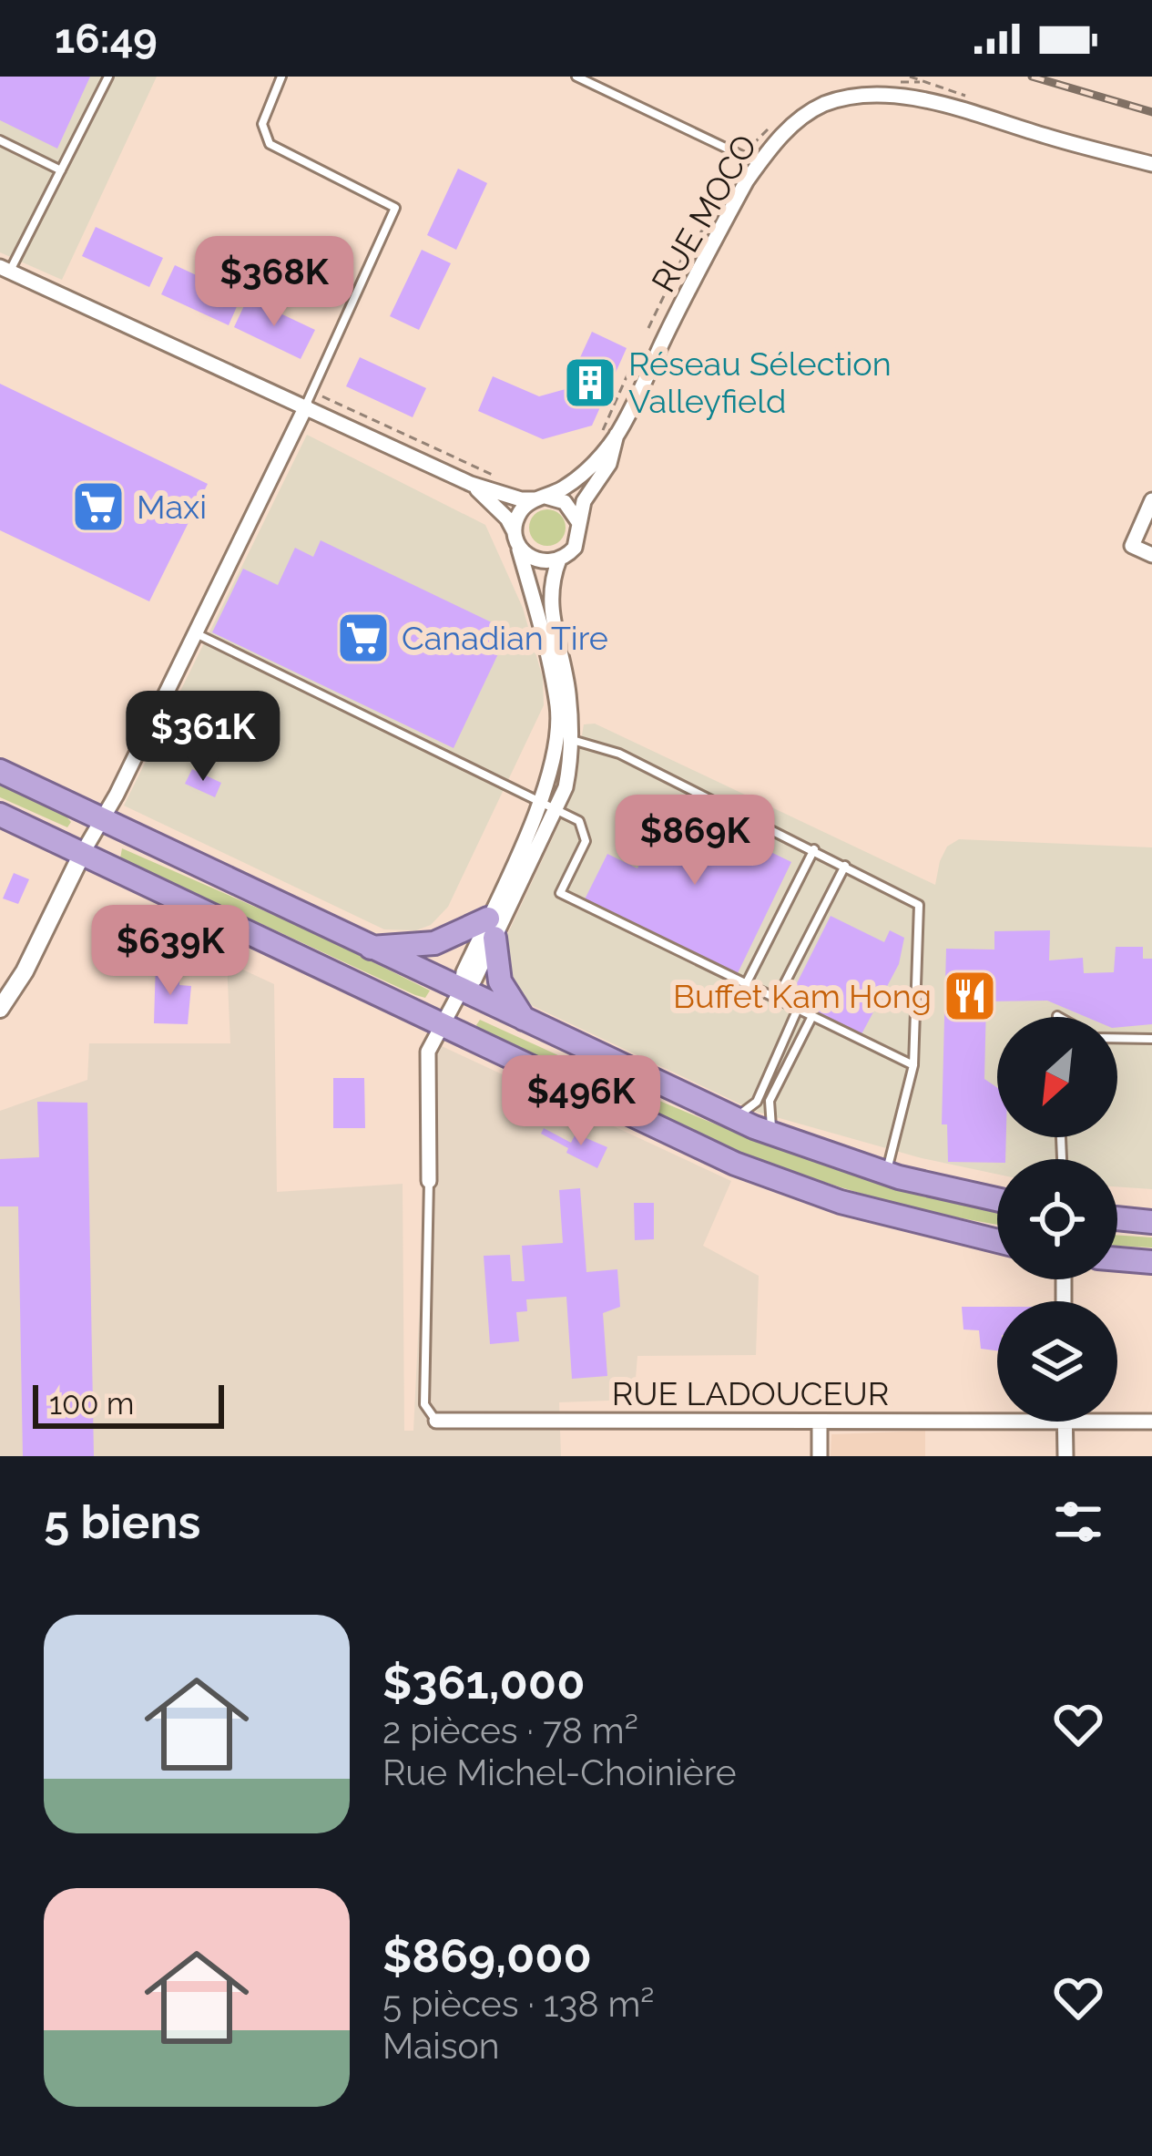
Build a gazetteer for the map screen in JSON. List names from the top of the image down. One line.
{"streets":{"street":["RUE MOCO","RUE LADOUCEUR"]},"places":{"building":["Réseau Sélection Valleyfield"],"supermarket":["Maxi","Canadian Tire"],"restaurant":["Buffet Kam Hong"]},"scale_bar":"100 m","north":"bottom left","page":{"status":"16:49","price":["$368K","$361K","$869K","$639K","$496K"],"scale":"100 m","heading":"5 biens","list":[{"name":"$361,000","note":"2 pièces · 78 m² · Rue Michel-Choinière"},{"name":"$869,000","note":"5 pièces · 138 m² · Maison"}]}}
